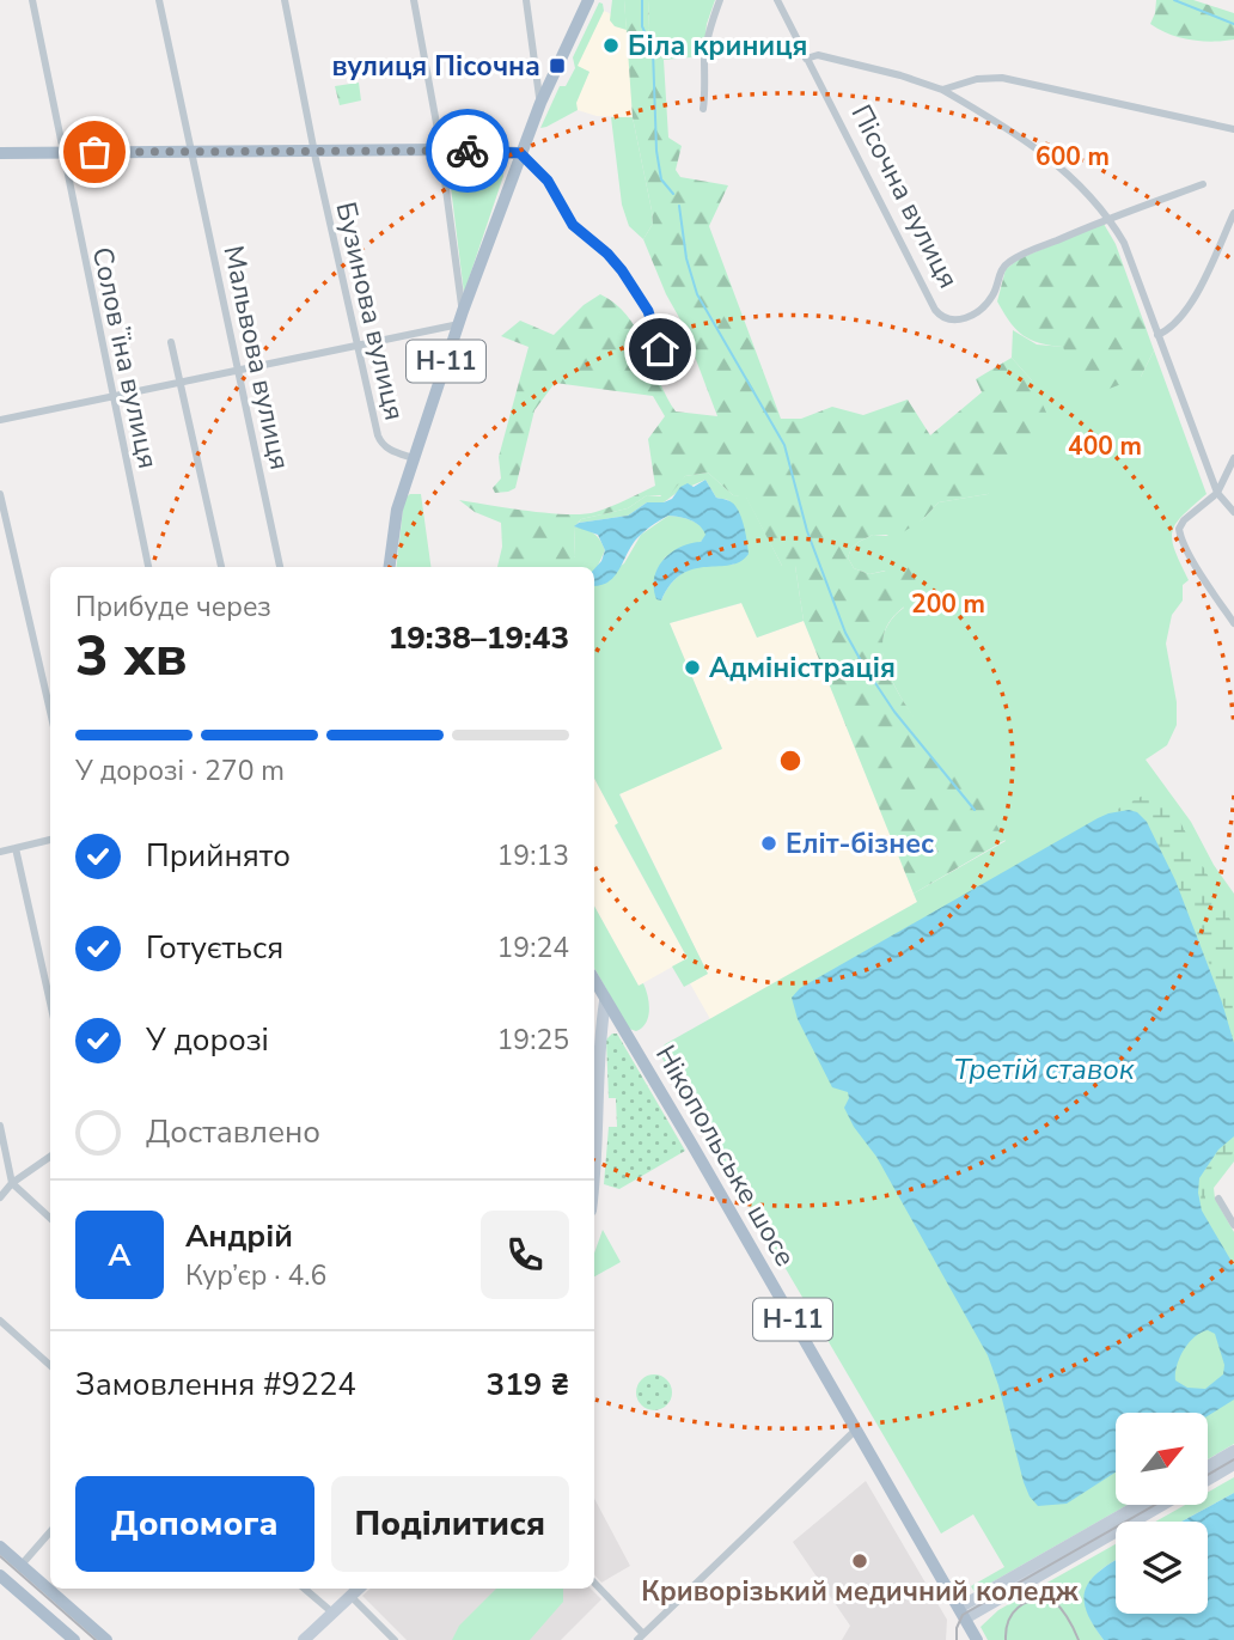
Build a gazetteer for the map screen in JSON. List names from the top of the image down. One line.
{"streets":{"main road":["Н-11","Нікопольське шосе"],"street":["Пісочна вулиця","Бузинова вулиця","Соловʼїна вулиця","Мальвова вулиця"]},"crossings":[["Бузинова вулиця","Н-11"],["Н-11","Нікопольське шосе"]],"water":["Третій ставок"],"places":{"other":["Біла криниця","Адміністрація","Еліт-бізнес","Криворізький медичний коледж"],"transit":["вулиця Пісочна"]},"north":"top right","page":{"heading":["3 хв","Прибуде через","19:38–19:43"],"panel":["Андрій","Кур’єр · 4.6","Замовлення #9224","319 ₴"],"bar":"У дорозі · 270 m","list":[["Прийнято","19:13"],["Готується","19:24"],["У дорозі","19:25"],"Доставлено"],"round":"А","buttons":["Допомога","Поділитися"]},"rings":["600 m","400 m","200 m"]}
